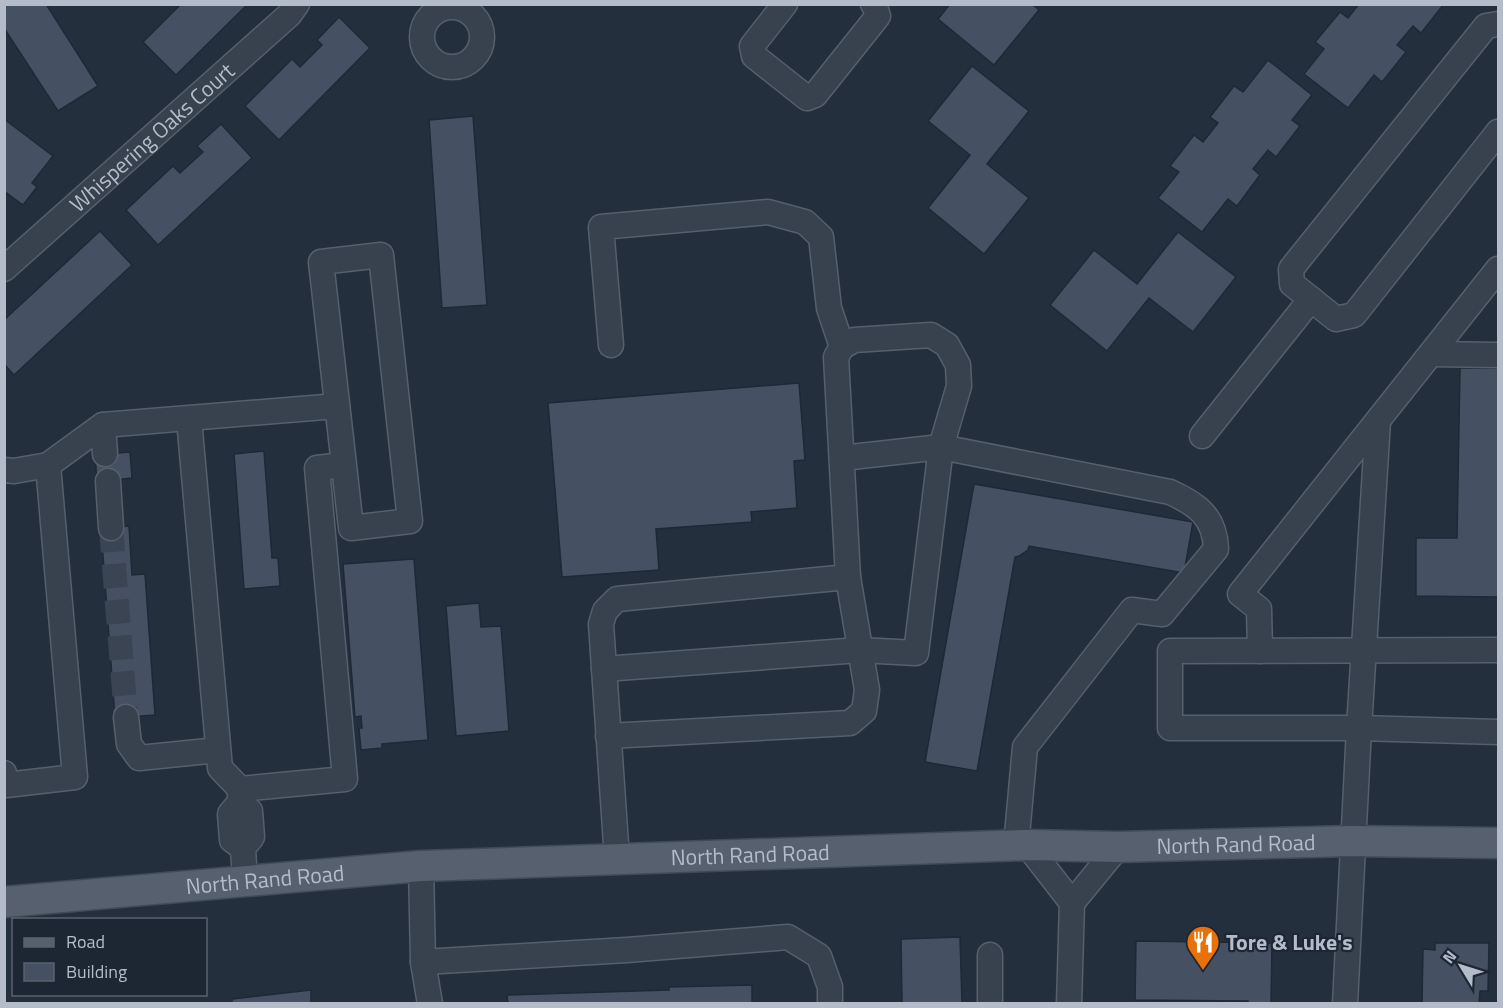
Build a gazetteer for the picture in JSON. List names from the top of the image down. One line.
{"streets":{"main road":["North Rand Road"],"street":["Whispering Oaks Court"]},"places":{"restaurant":["Tore & Luke's"]},"legend":["Road","Building"],"north":"top left"}
